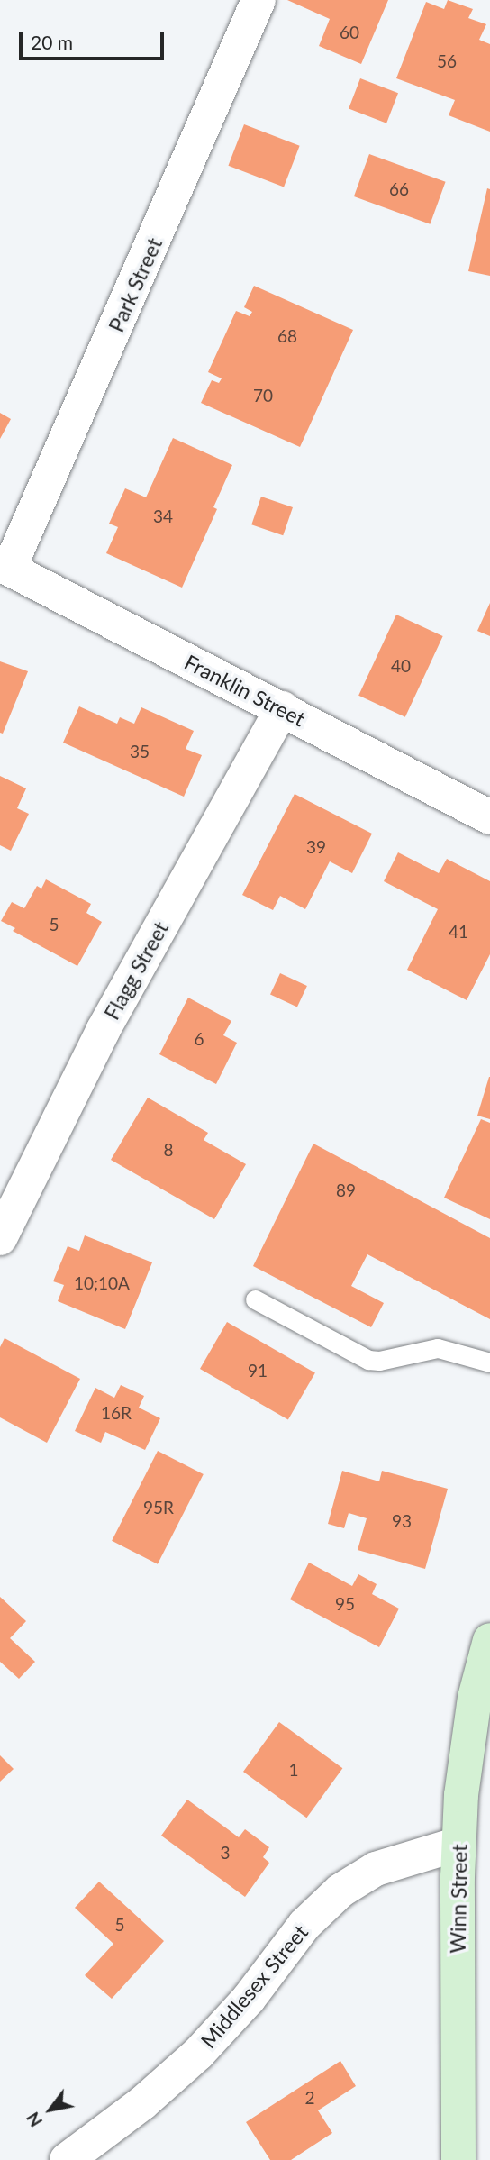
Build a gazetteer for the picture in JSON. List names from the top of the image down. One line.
{"streets":{"main road":["Winn Street"],"street":["Park Street","Franklin Street","Flagg Street","Middlesex Street"]},"crossings":[["Park Street","Franklin Street"],["Franklin Street","Flagg Street"],["Winn Street","Middlesex Street"]],"house_numbers":["60","56","66","68","70","34","40","35","39","5","41","6","8","89","10;10A","91","16R","95R","93","95","1","3","5","2"],"scale_bar":"20 m","north":"bottom left"}
